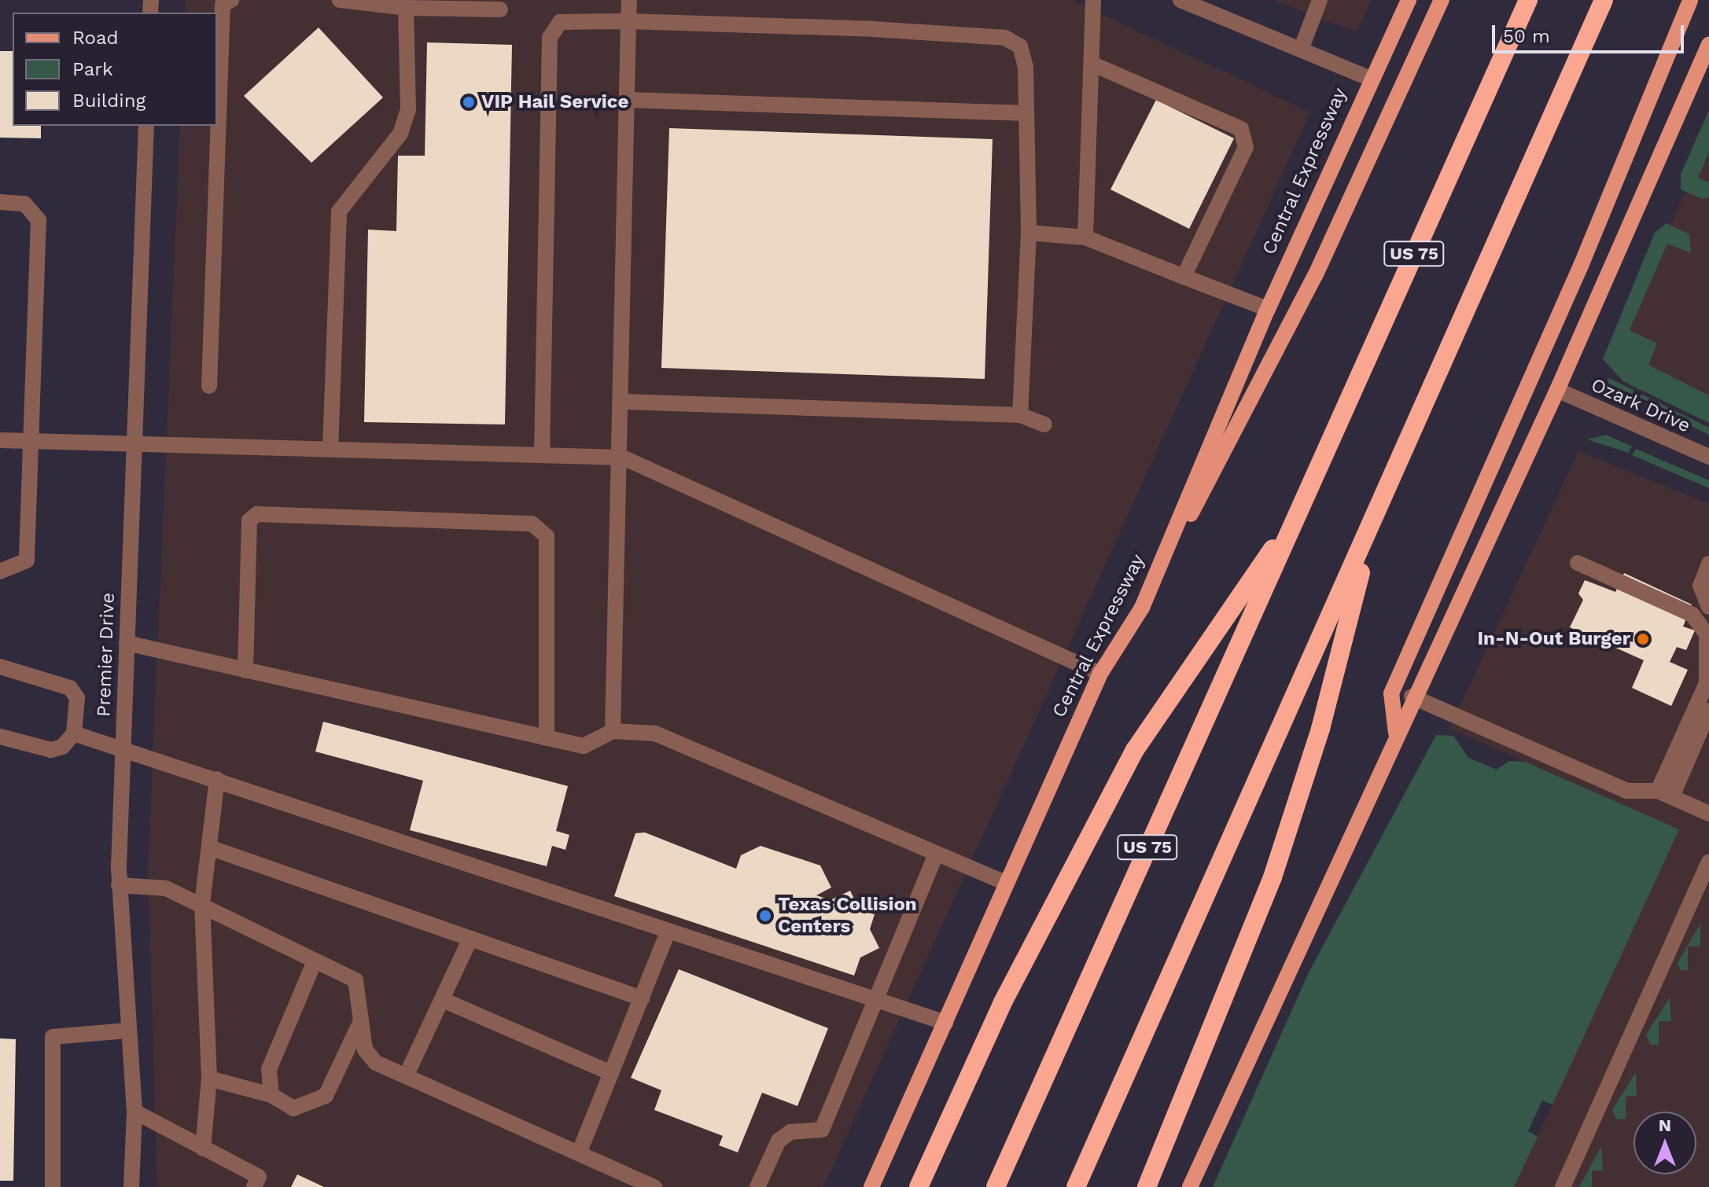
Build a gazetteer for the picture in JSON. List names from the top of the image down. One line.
{"streets":{"highway":["US 75"],"main road":["Central Expressway"],"street":["Ozark Drive","Premier Drive"]},"places":["VIP Hail Service","In-N-Out Burger","Texas Collision Centers"],"legend":["Road","Park","Building"],"scale_bar":"50 m","north":"top"}
